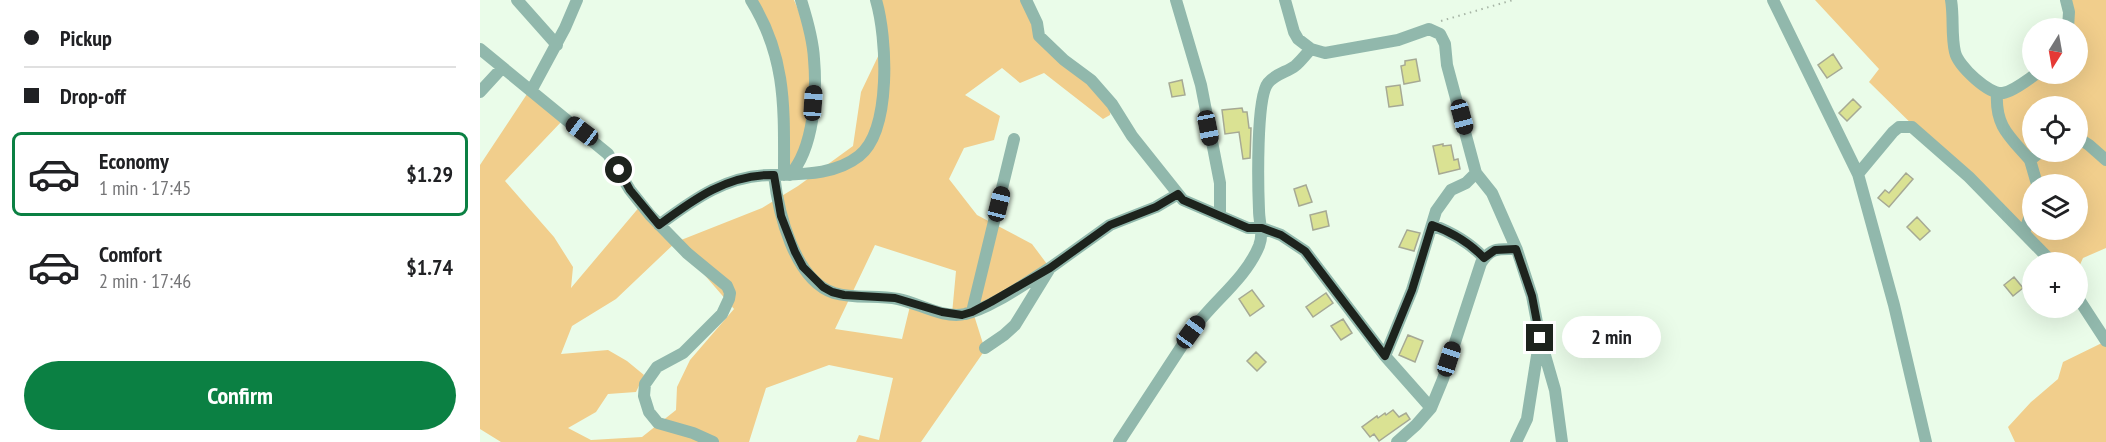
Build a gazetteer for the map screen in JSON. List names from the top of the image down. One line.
{"north":"bottom","page":{"banner":["Pickup","Drop-off"],"map_buttons":"+","list":[{"name":"Economy","note":"1 min · 17:45","value":"$1.29"},{"name":"Comfort","note":"2 min · 17:46","value":"$1.74"}],"bubble":"2 min","buttons":"Confirm"}}
